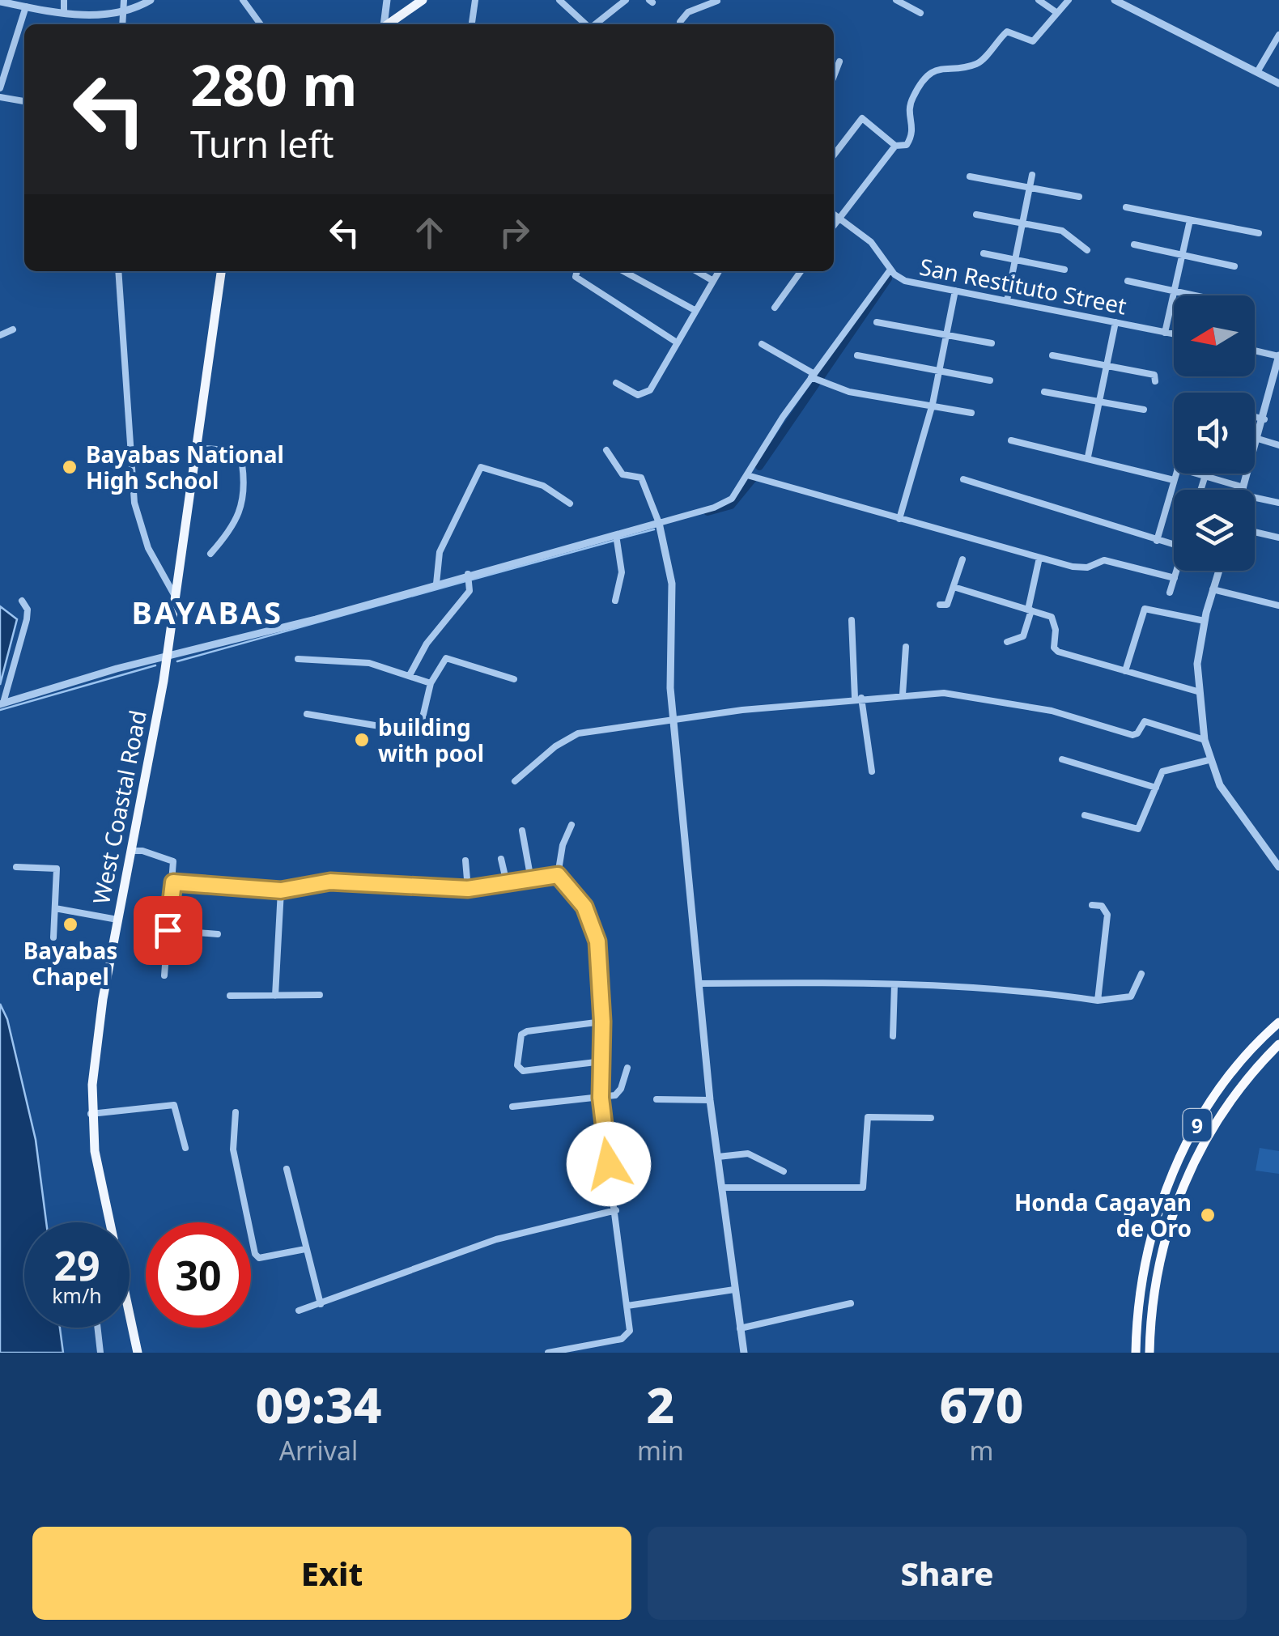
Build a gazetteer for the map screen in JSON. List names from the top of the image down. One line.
{"streets":{"highway":["9"],"main road":["West Coastal Road"],"street":["San Restituto Street"]},"districts":["BAYABAS"],"places":["Bayabas National High School","building with pool","Bayabas Chapel","Honda Cagayan de Oro"],"north":"left","page":{"turn":["280 m","Turn left"],"speed":"29 km/h","limit":"30","eta":["09:34","Arrival","2","min","670","m"],"buttons":["Exit","Share"]}}
